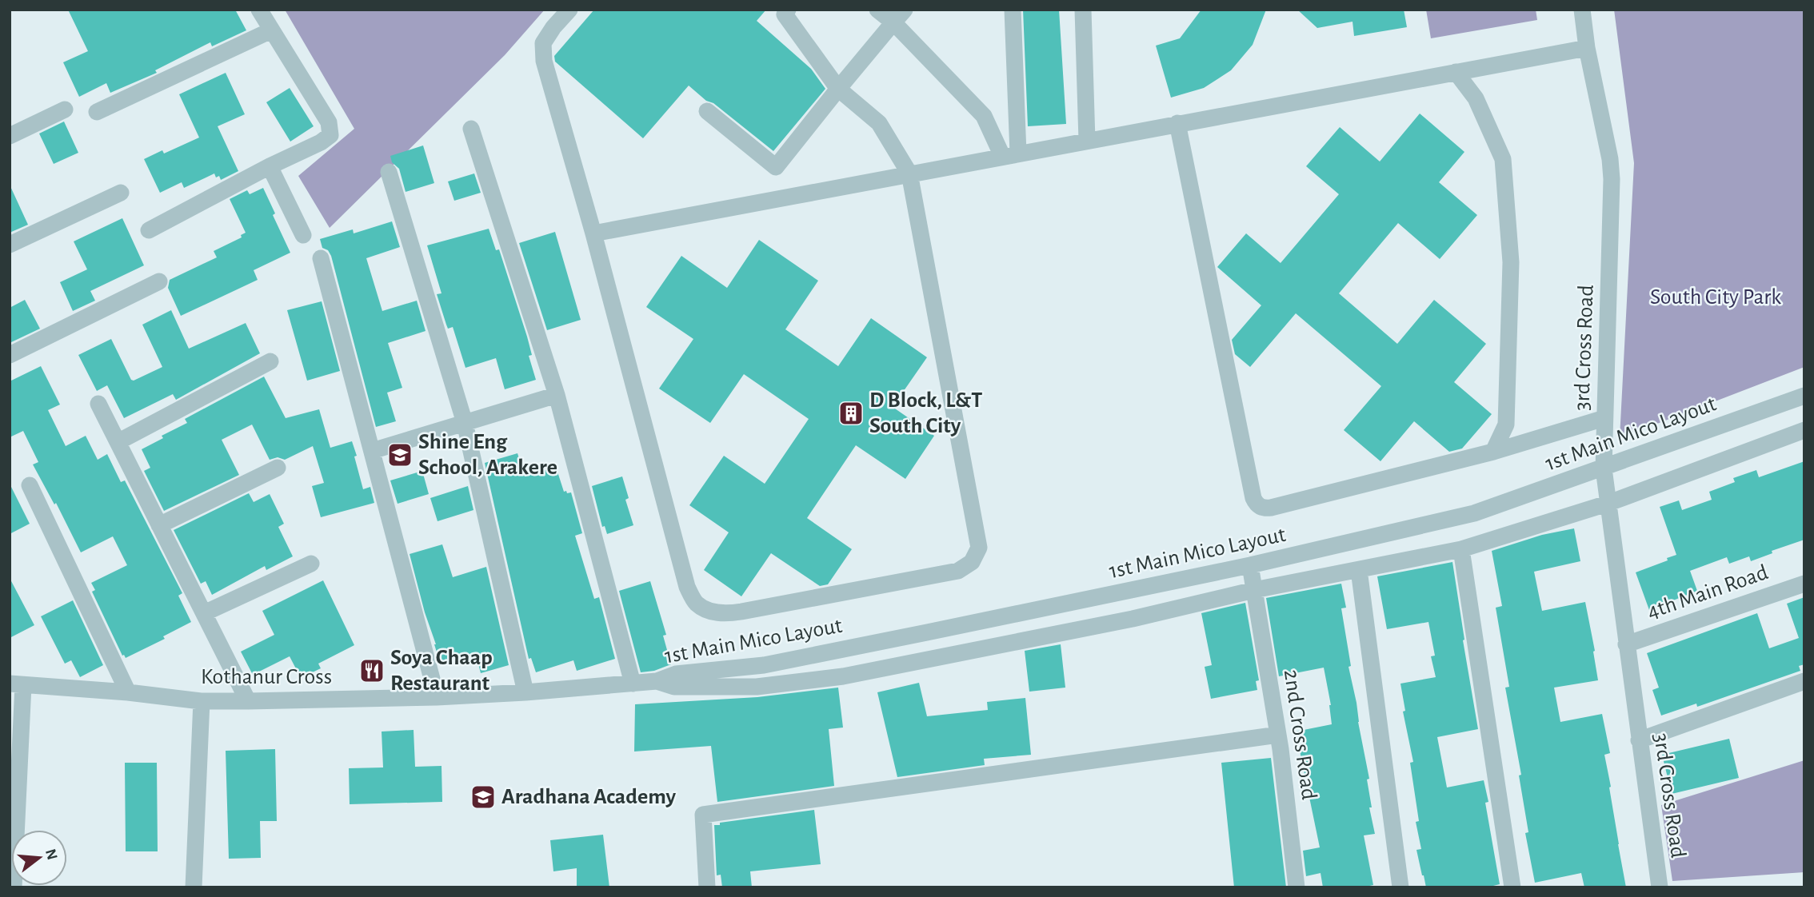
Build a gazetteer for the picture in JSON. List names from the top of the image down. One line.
{"streets":{"street":["3rd Cross Road","1st Main Mico Layout","4th Main Road","Kothanur Cross","2nd Cross Road"]},"crossings":[["3rd Cross Road","1st Main Mico Layout"],["3rd Cross Road","4th Main Road"],["1st Main Mico Layout","Kothanur Cross"],["1st Main Mico Layout","2nd Cross Road"]],"parks":["South City Park"],"places":{"building":["D Block, L&T South City"],"school or university":["Shine Eng School, Arakere","Aradhana Academy"],"restaurant":["Soya Chaap Restaurant"]},"north":"right"}
